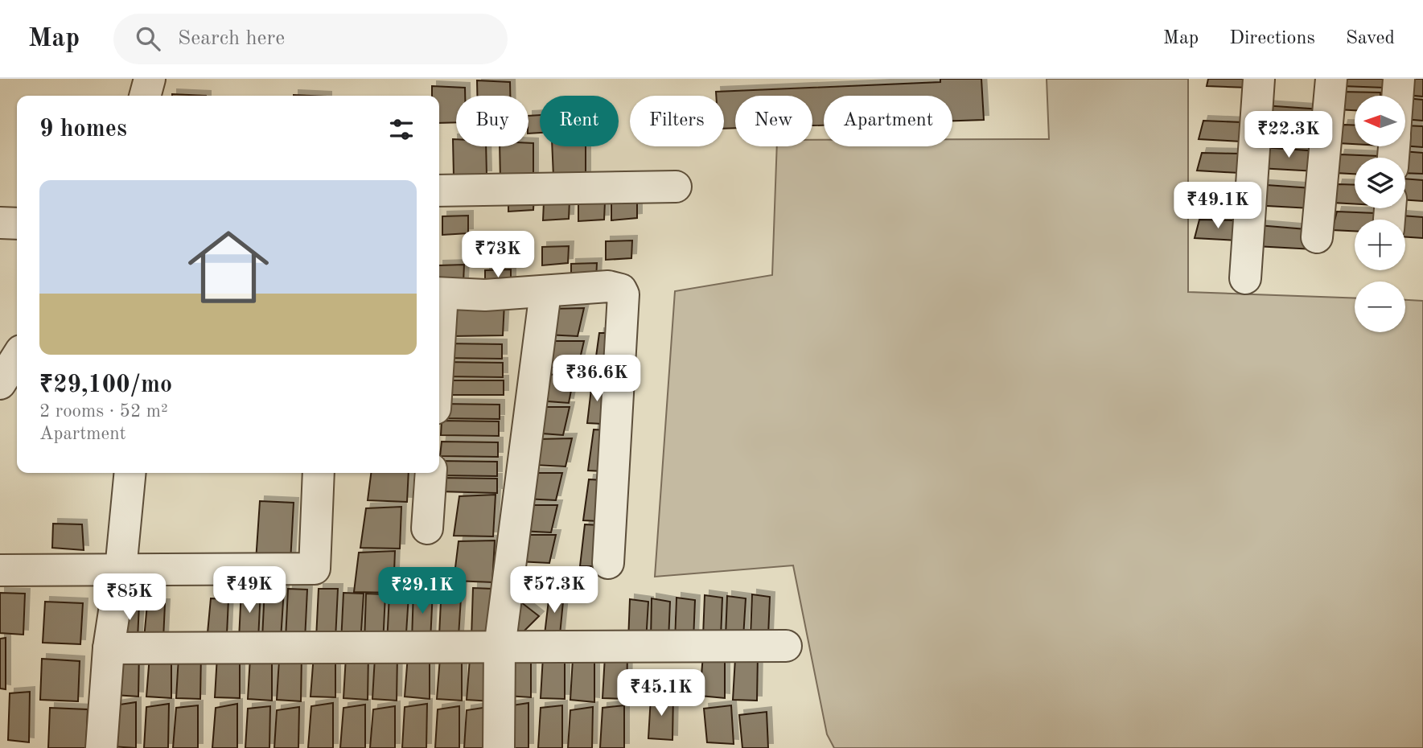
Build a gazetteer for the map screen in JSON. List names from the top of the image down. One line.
{"north":"left","page":{"header":"Map","search":"Search here","nav":["Map","Directions","Saved"],"map_buttons":["+","−"],"chip":["Buy","Rent","Filters","New","Apartment"],"heading":"9 homes","price":["₹22.3K","₹49.1K","₹73K","₹36.6K","₹49K","₹57.3K","₹29.1K","₹85K","₹45.1K"],"list":[{"name":"₹29,100/mo","note":"2 rooms · 52 m² · Apartment"}]}}
